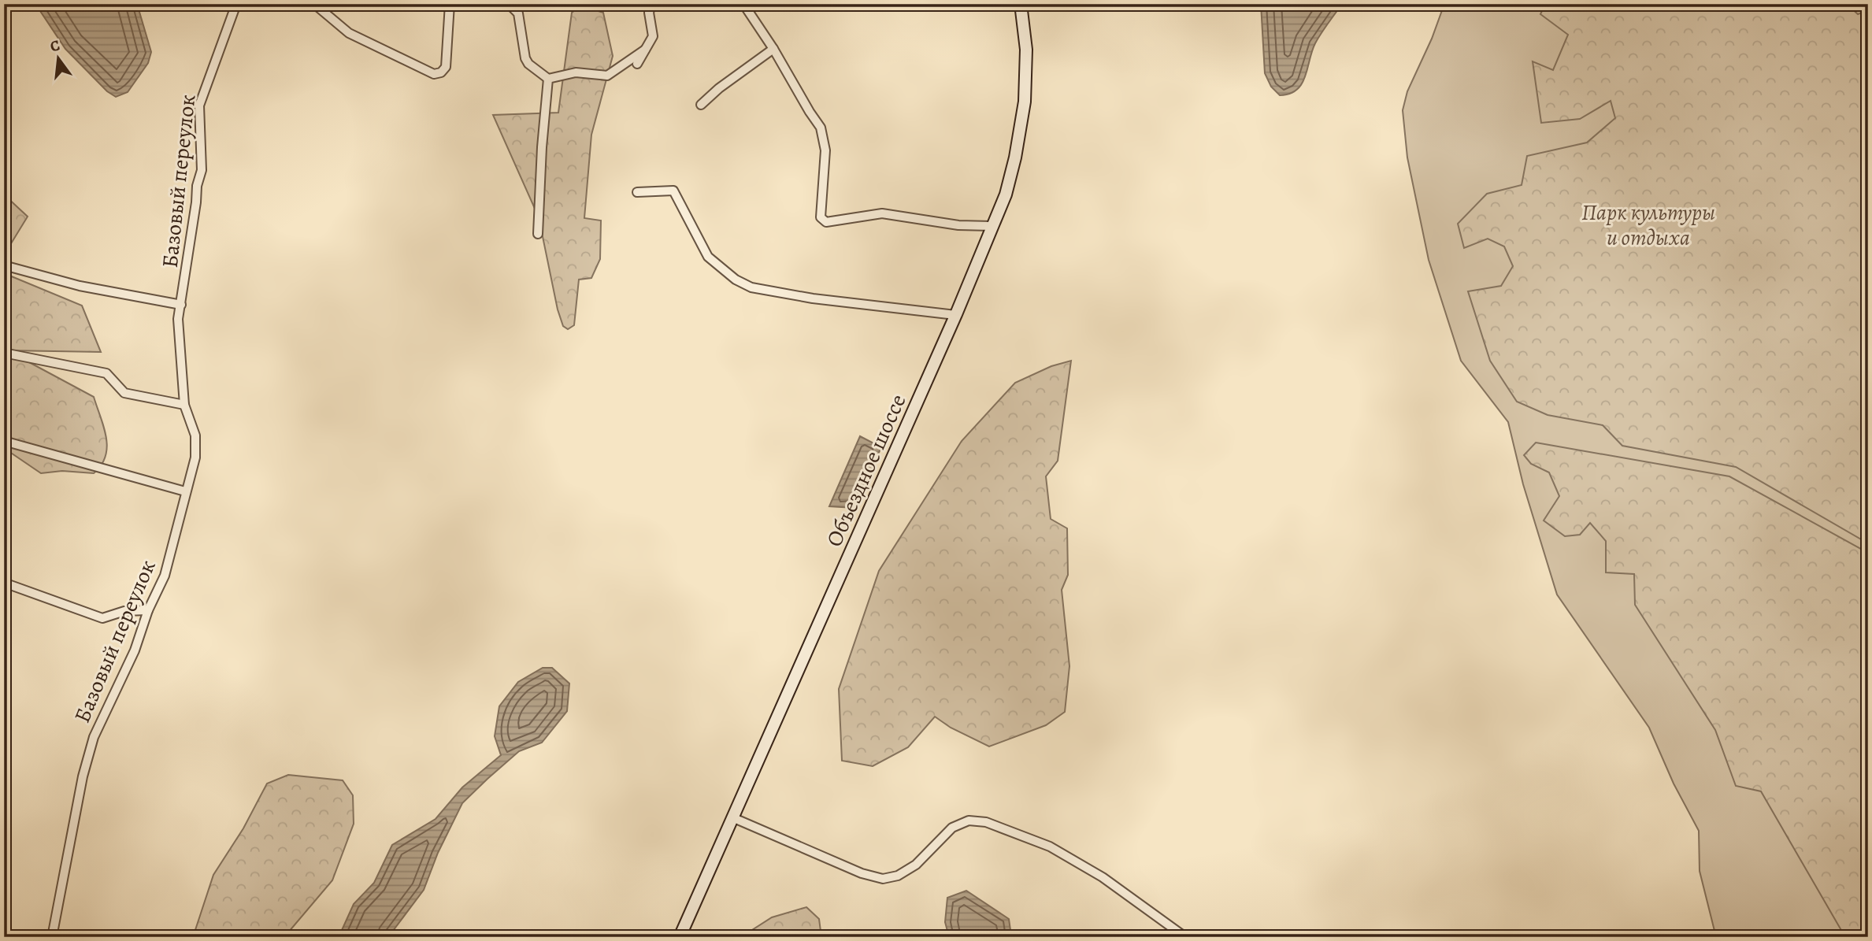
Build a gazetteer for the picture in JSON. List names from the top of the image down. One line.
{"streets":{"main road":["Объездное шоссе"],"street":["Базовый переулок"]},"parks":["Парк культуры и отдыха"],"north":"top"}
